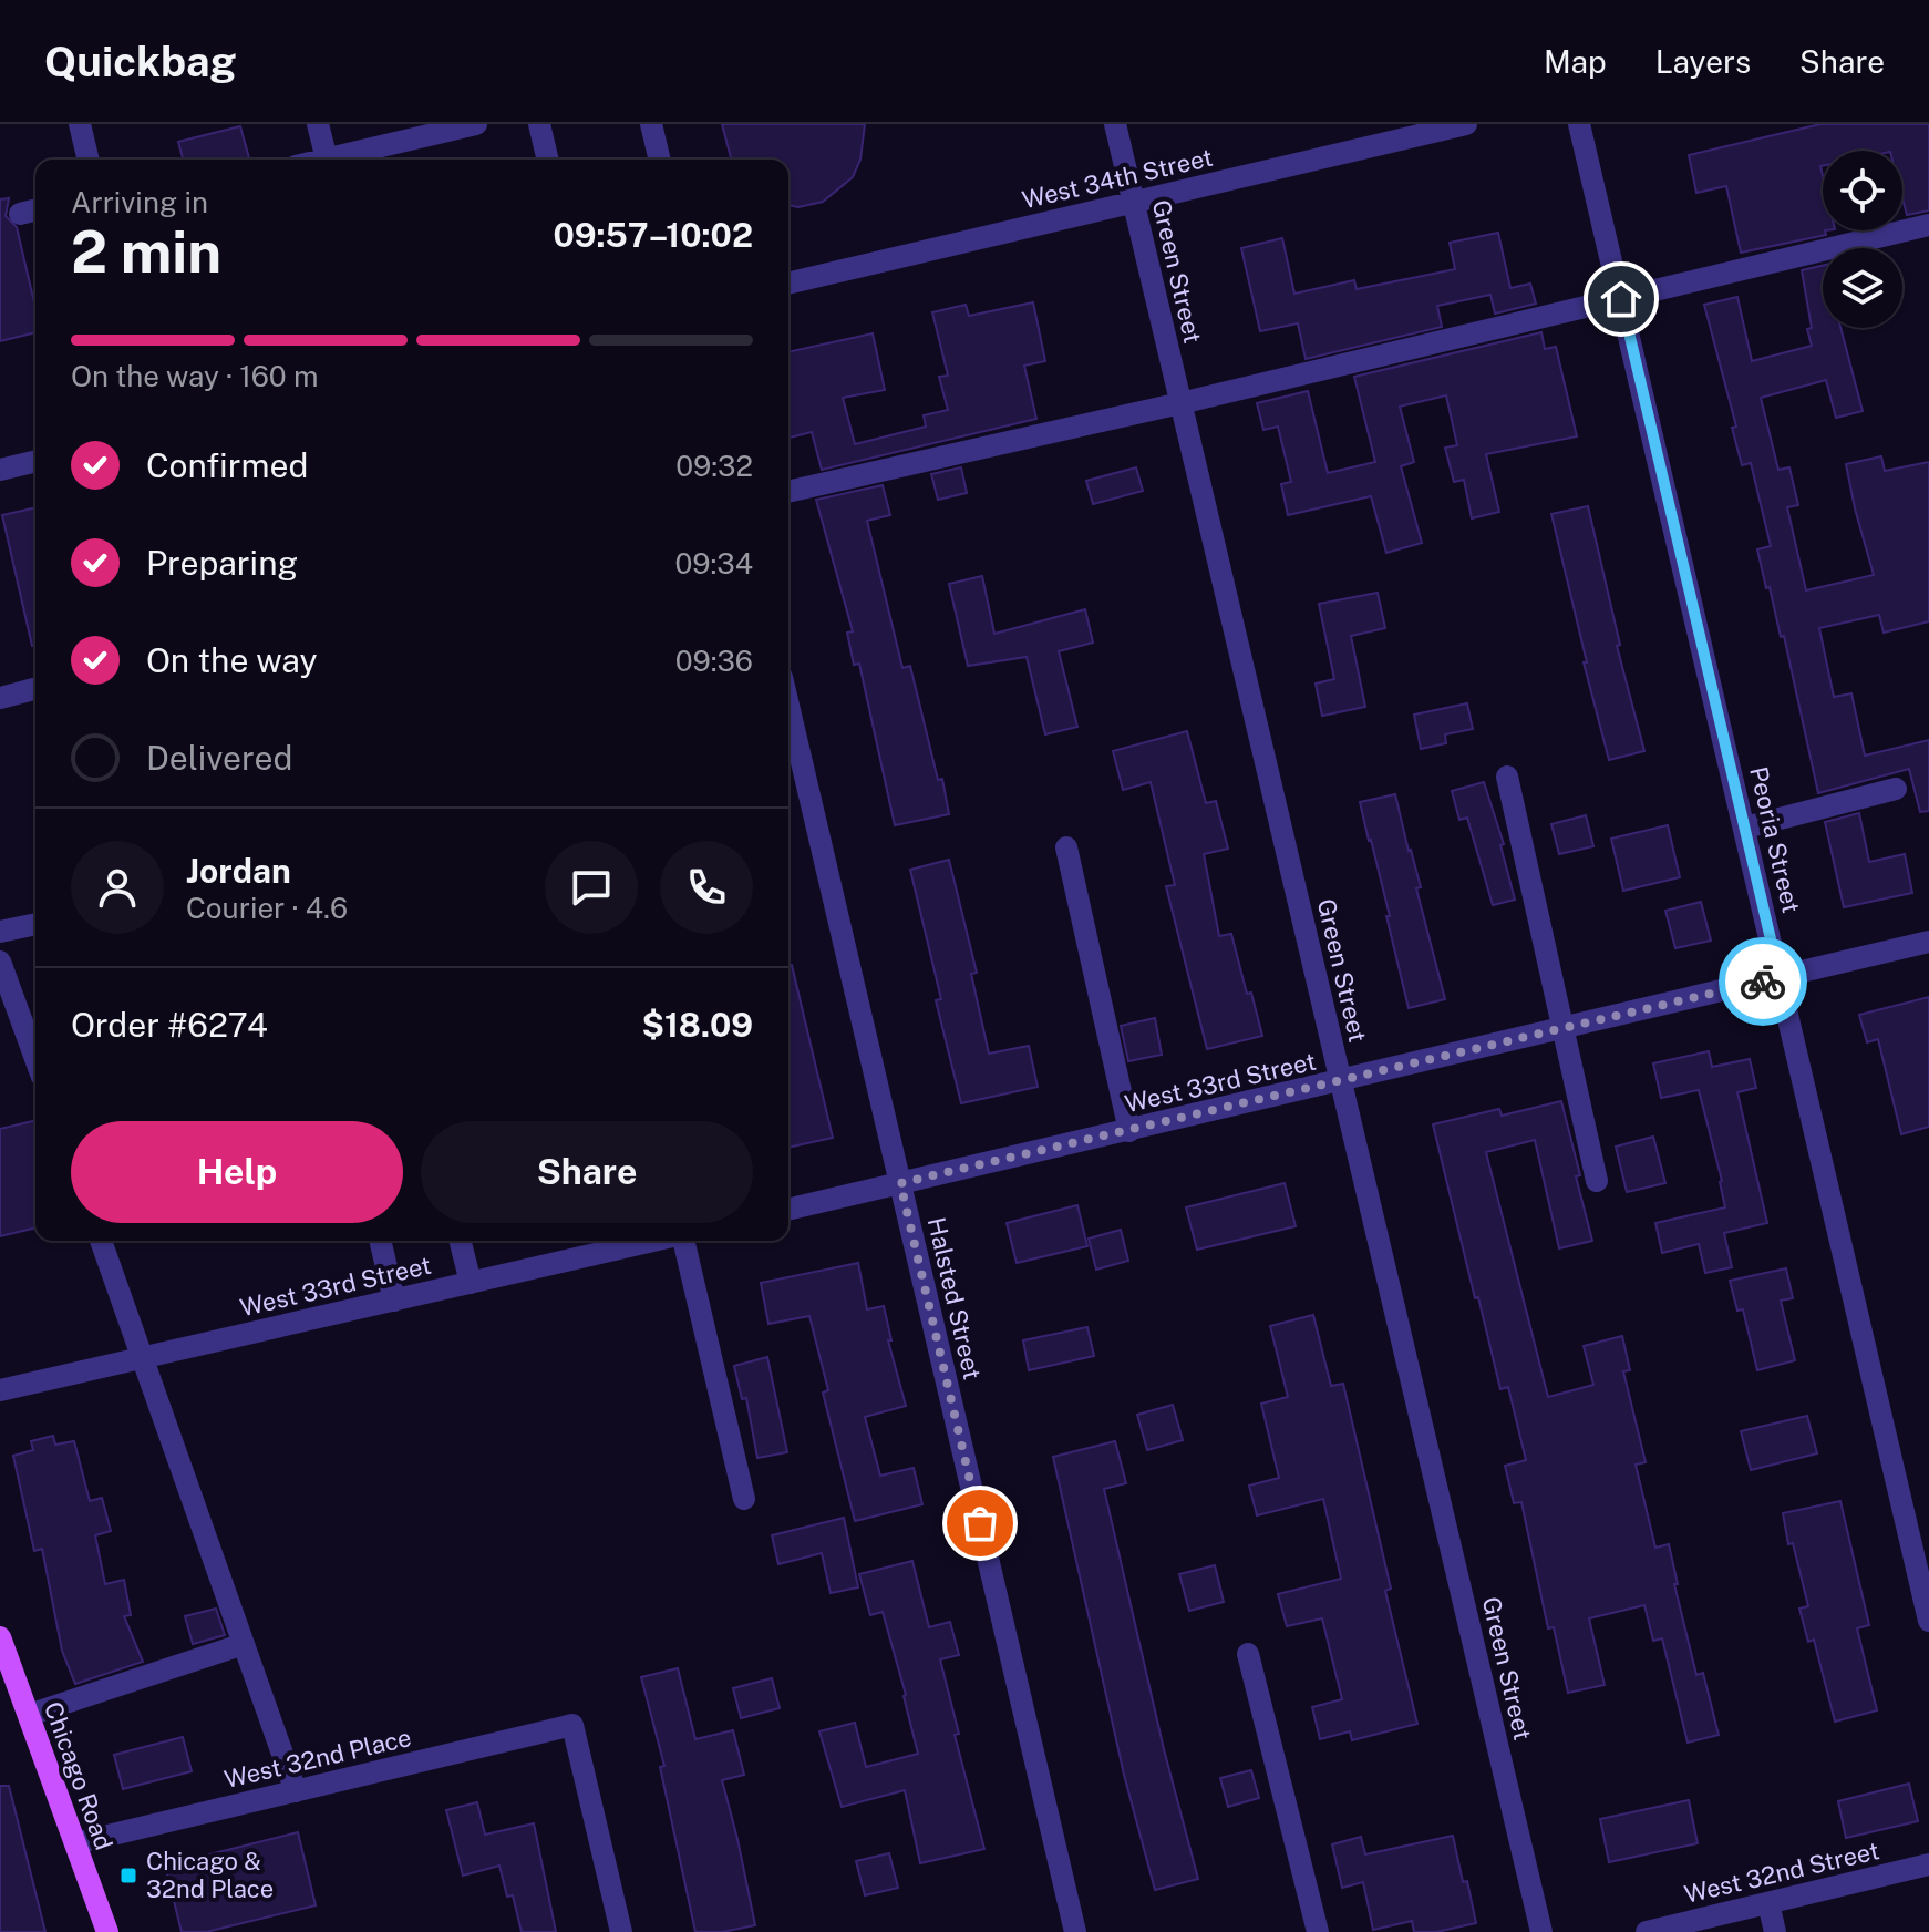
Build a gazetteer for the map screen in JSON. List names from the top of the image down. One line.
{"streets":{"main road":["Chicago Road"],"street":["West 34th Street","Green Street","Peoria Street","West 33rd Street","Halsted Street","West 32nd Place","West 32nd Street"]},"crossings":[["West 34th Street","Green Street"],["Green Street","West 33rd Street"],["Peoria Street","West 33rd Street"],["West 33rd Street","Halsted Street"],["West 32nd Place","Chicago Road"]],"places":{"transit":["Chicago & 32nd Place"]},"page":{"header":"Quickbag","nav":["Map","Layers","Share"],"heading":["2 min","Arriving in","09:57–10:02"],"panel":["Jordan","Courier · 4.6","Order #6274","$18.09"],"bar":"On the way · 160 m","list":[["Confirmed","09:32"],["Preparing","09:34"],["On the way","09:36"],"Delivered"],"buttons":["Help","Share"]}}
